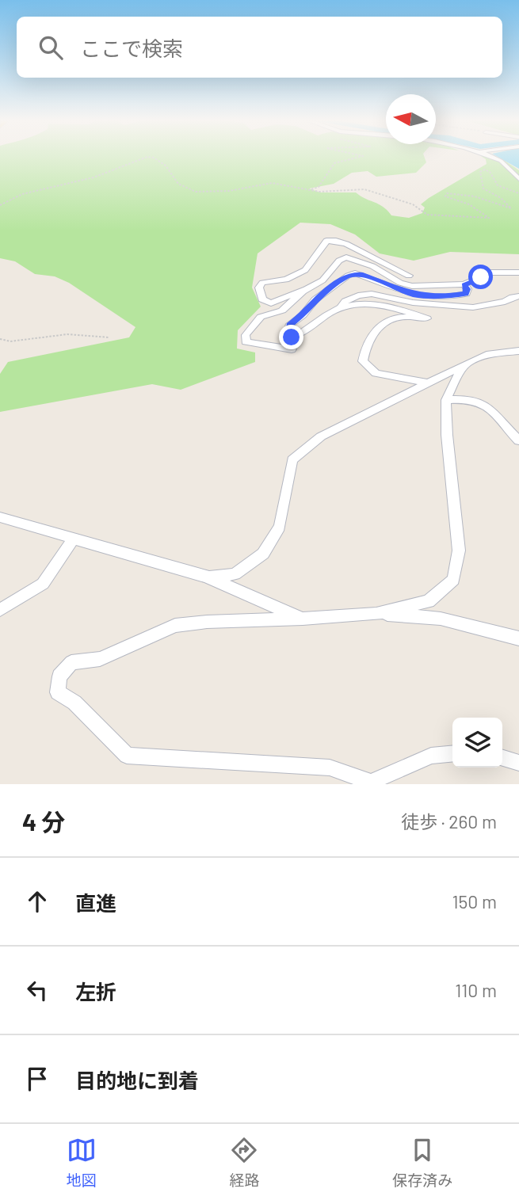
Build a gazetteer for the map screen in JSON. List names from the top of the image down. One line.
{"north":"left","page":{"search":"ここで検索","heading":["4 分","徒歩 · 260 m"],"list":[["直進","150 m"],["左折","110 m"],"目的地に到着"],"nav":["地図","経路","保存済み"]}}
